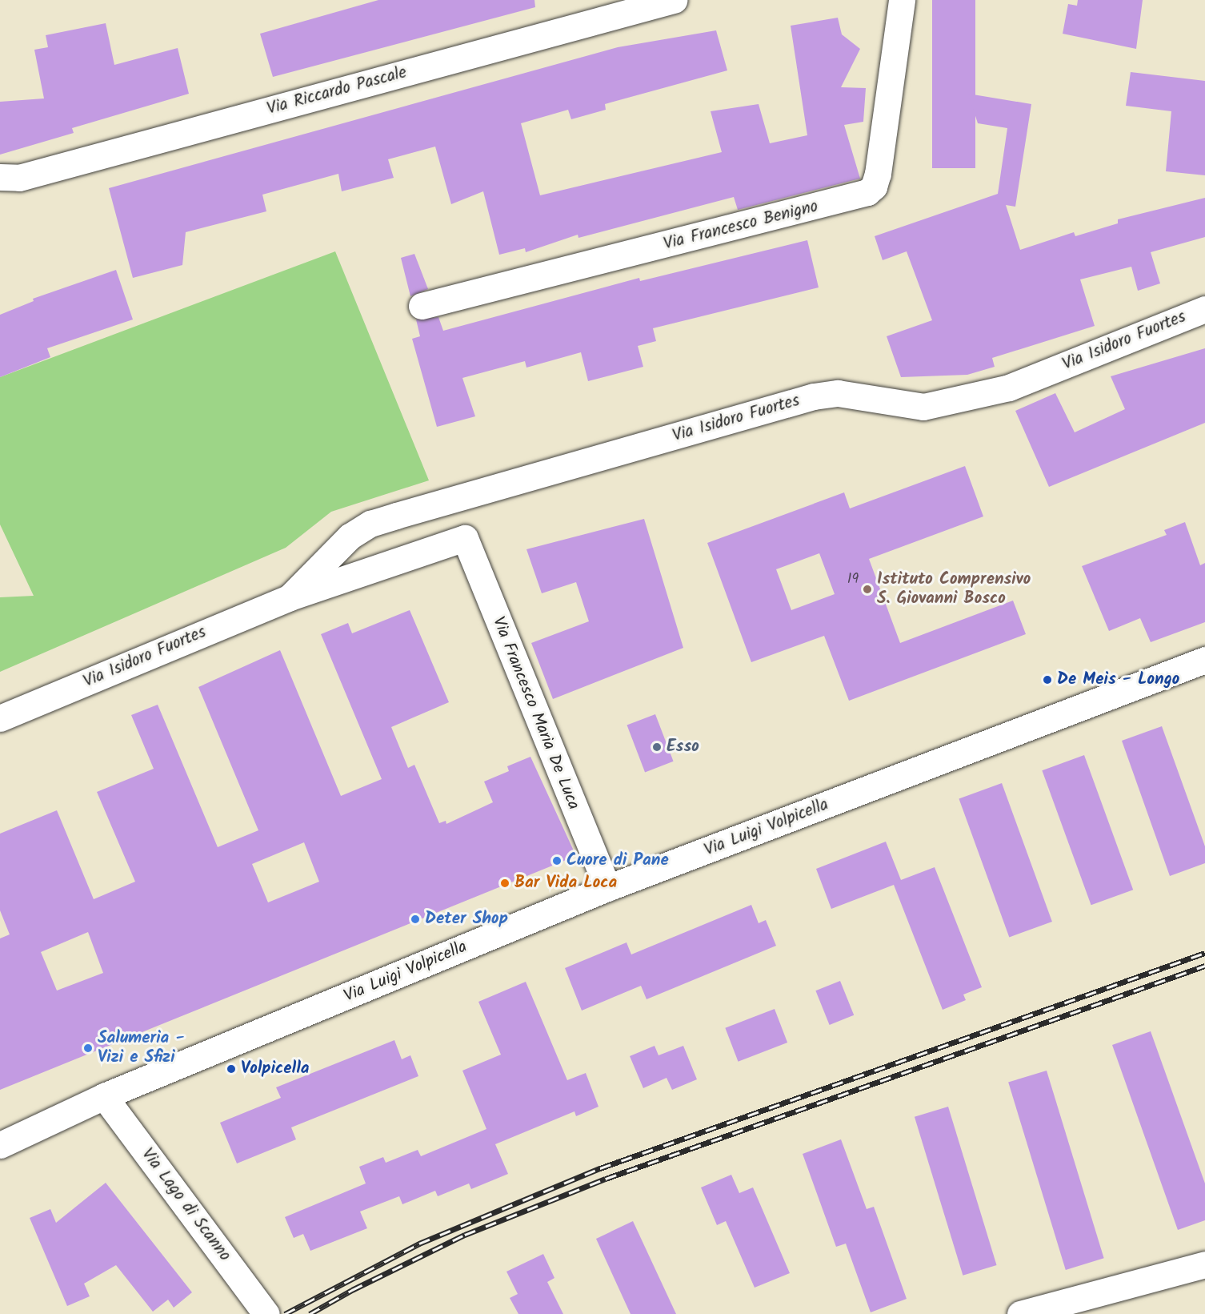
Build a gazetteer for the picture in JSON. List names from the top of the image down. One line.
{"streets":{"street":["Via Riccardo Pascale","Via Francesco Benigno","Via Isidoro Fuortes","Via Francesco Maria De Luca","Via Luigi Volpicella","Via Lago di Scanno"]},"crossings":[["Via Isidoro Fuortes","Via Francesco Maria De Luca"],["Via Francesco Maria De Luca","Via Luigi Volpicella"],["Via Luigi Volpicella","Via Lago di Scanno"]],"places":["Istituto Comprensivo S. Giovanni Bosco","De Meis - Longo","Esso","Cuore di Pane","Bar Vida Loca","Deter Shop","Salumeria - Vizi e Sfizi","Volpicella"],"house_numbers":["19"]}
